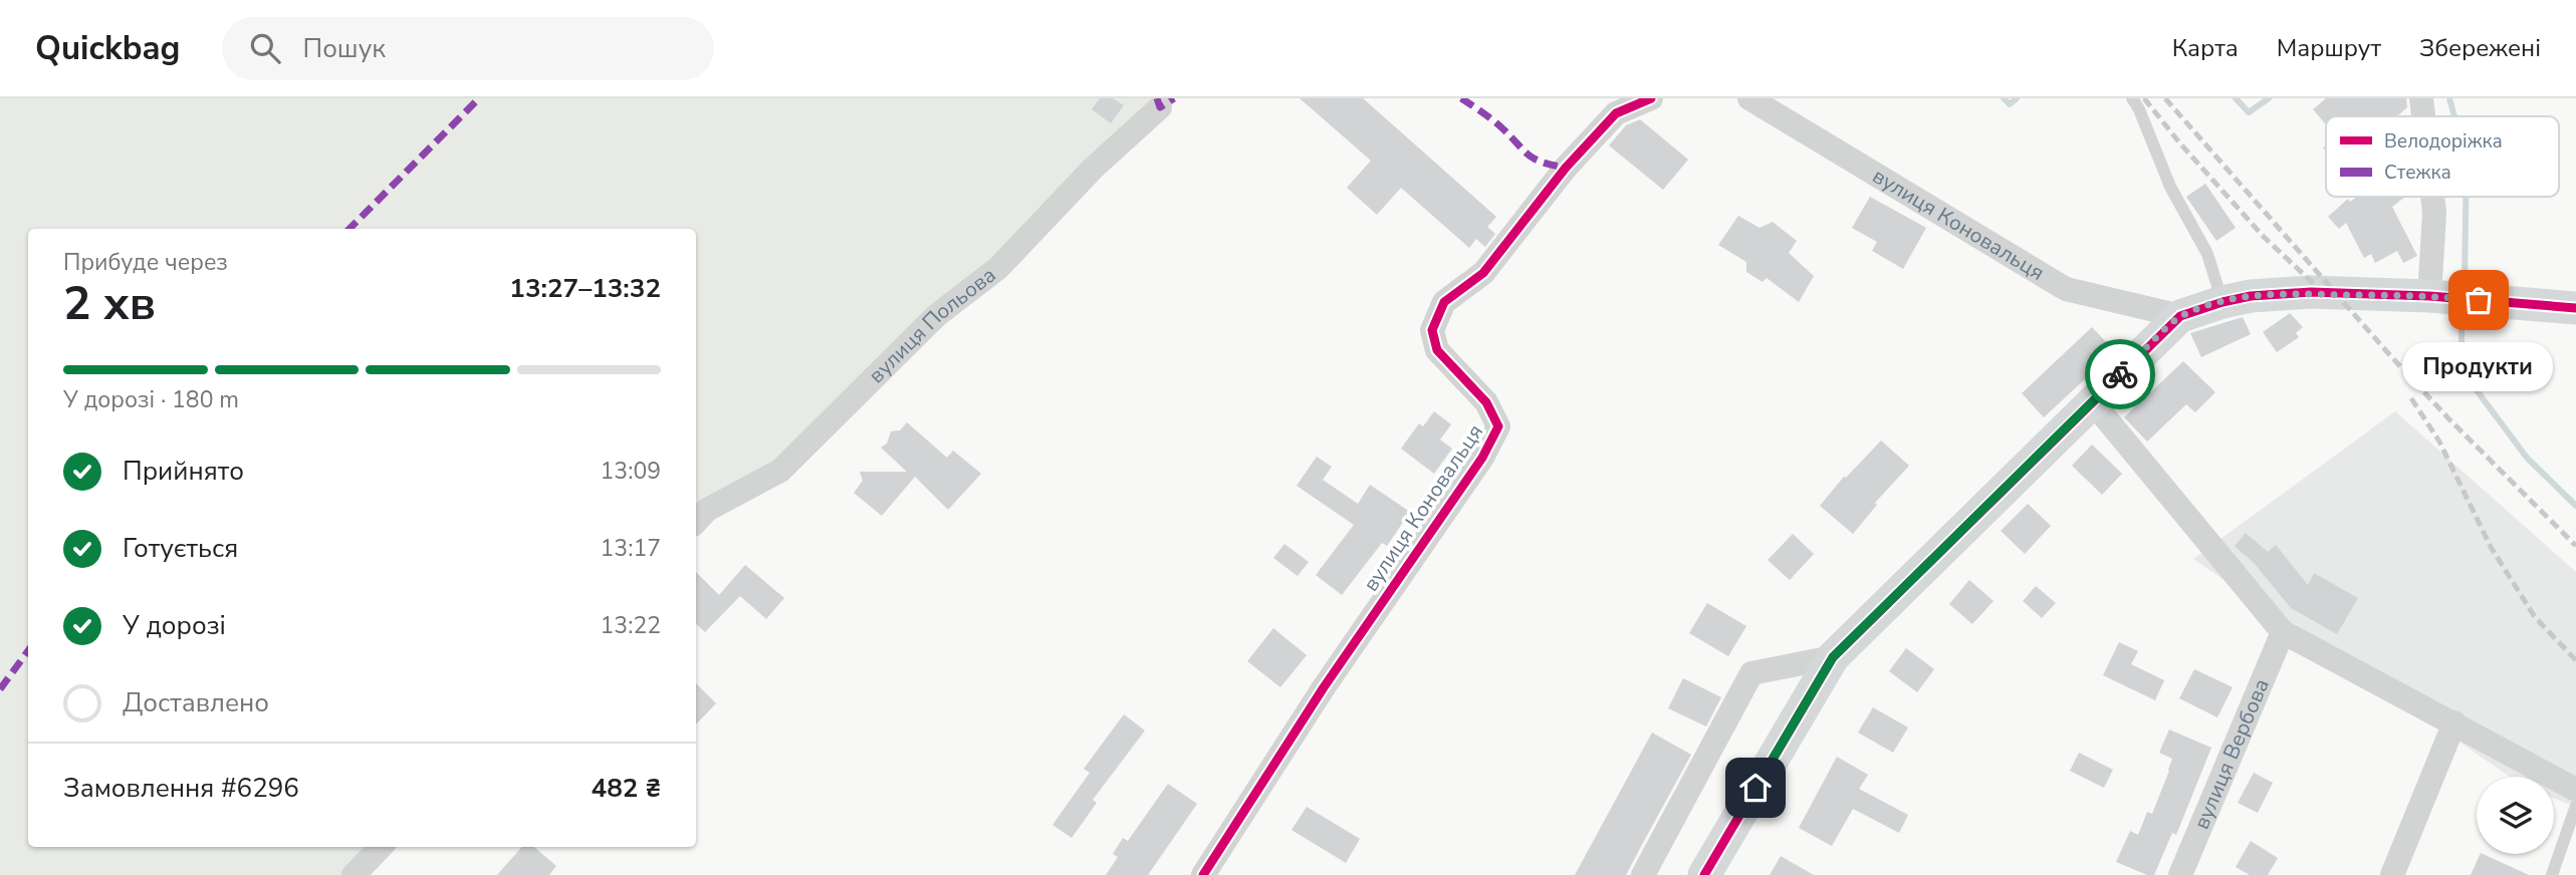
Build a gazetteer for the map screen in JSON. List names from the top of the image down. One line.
{"streets":{"street":["вулиця Коновальця","вулиця Польова","вулиця Вербова"]},"places":["Продукти"],"legend":["Велодоріжка","Стежка"],"page":{"header":"Quickbag","search":"Пошук","nav":["Карта","Маршрут","Збережені"],"heading":["2 хв","Прибуде через","13:27–13:32"],"panel":["Замовлення #6296","482 ₴"],"bubble":"Продукти","bar":"У дорозі · 180 m","list":[["Прийнято","13:09"],["Готується","13:17"],["У дорозі","13:22"],"Доставлено"]}}
